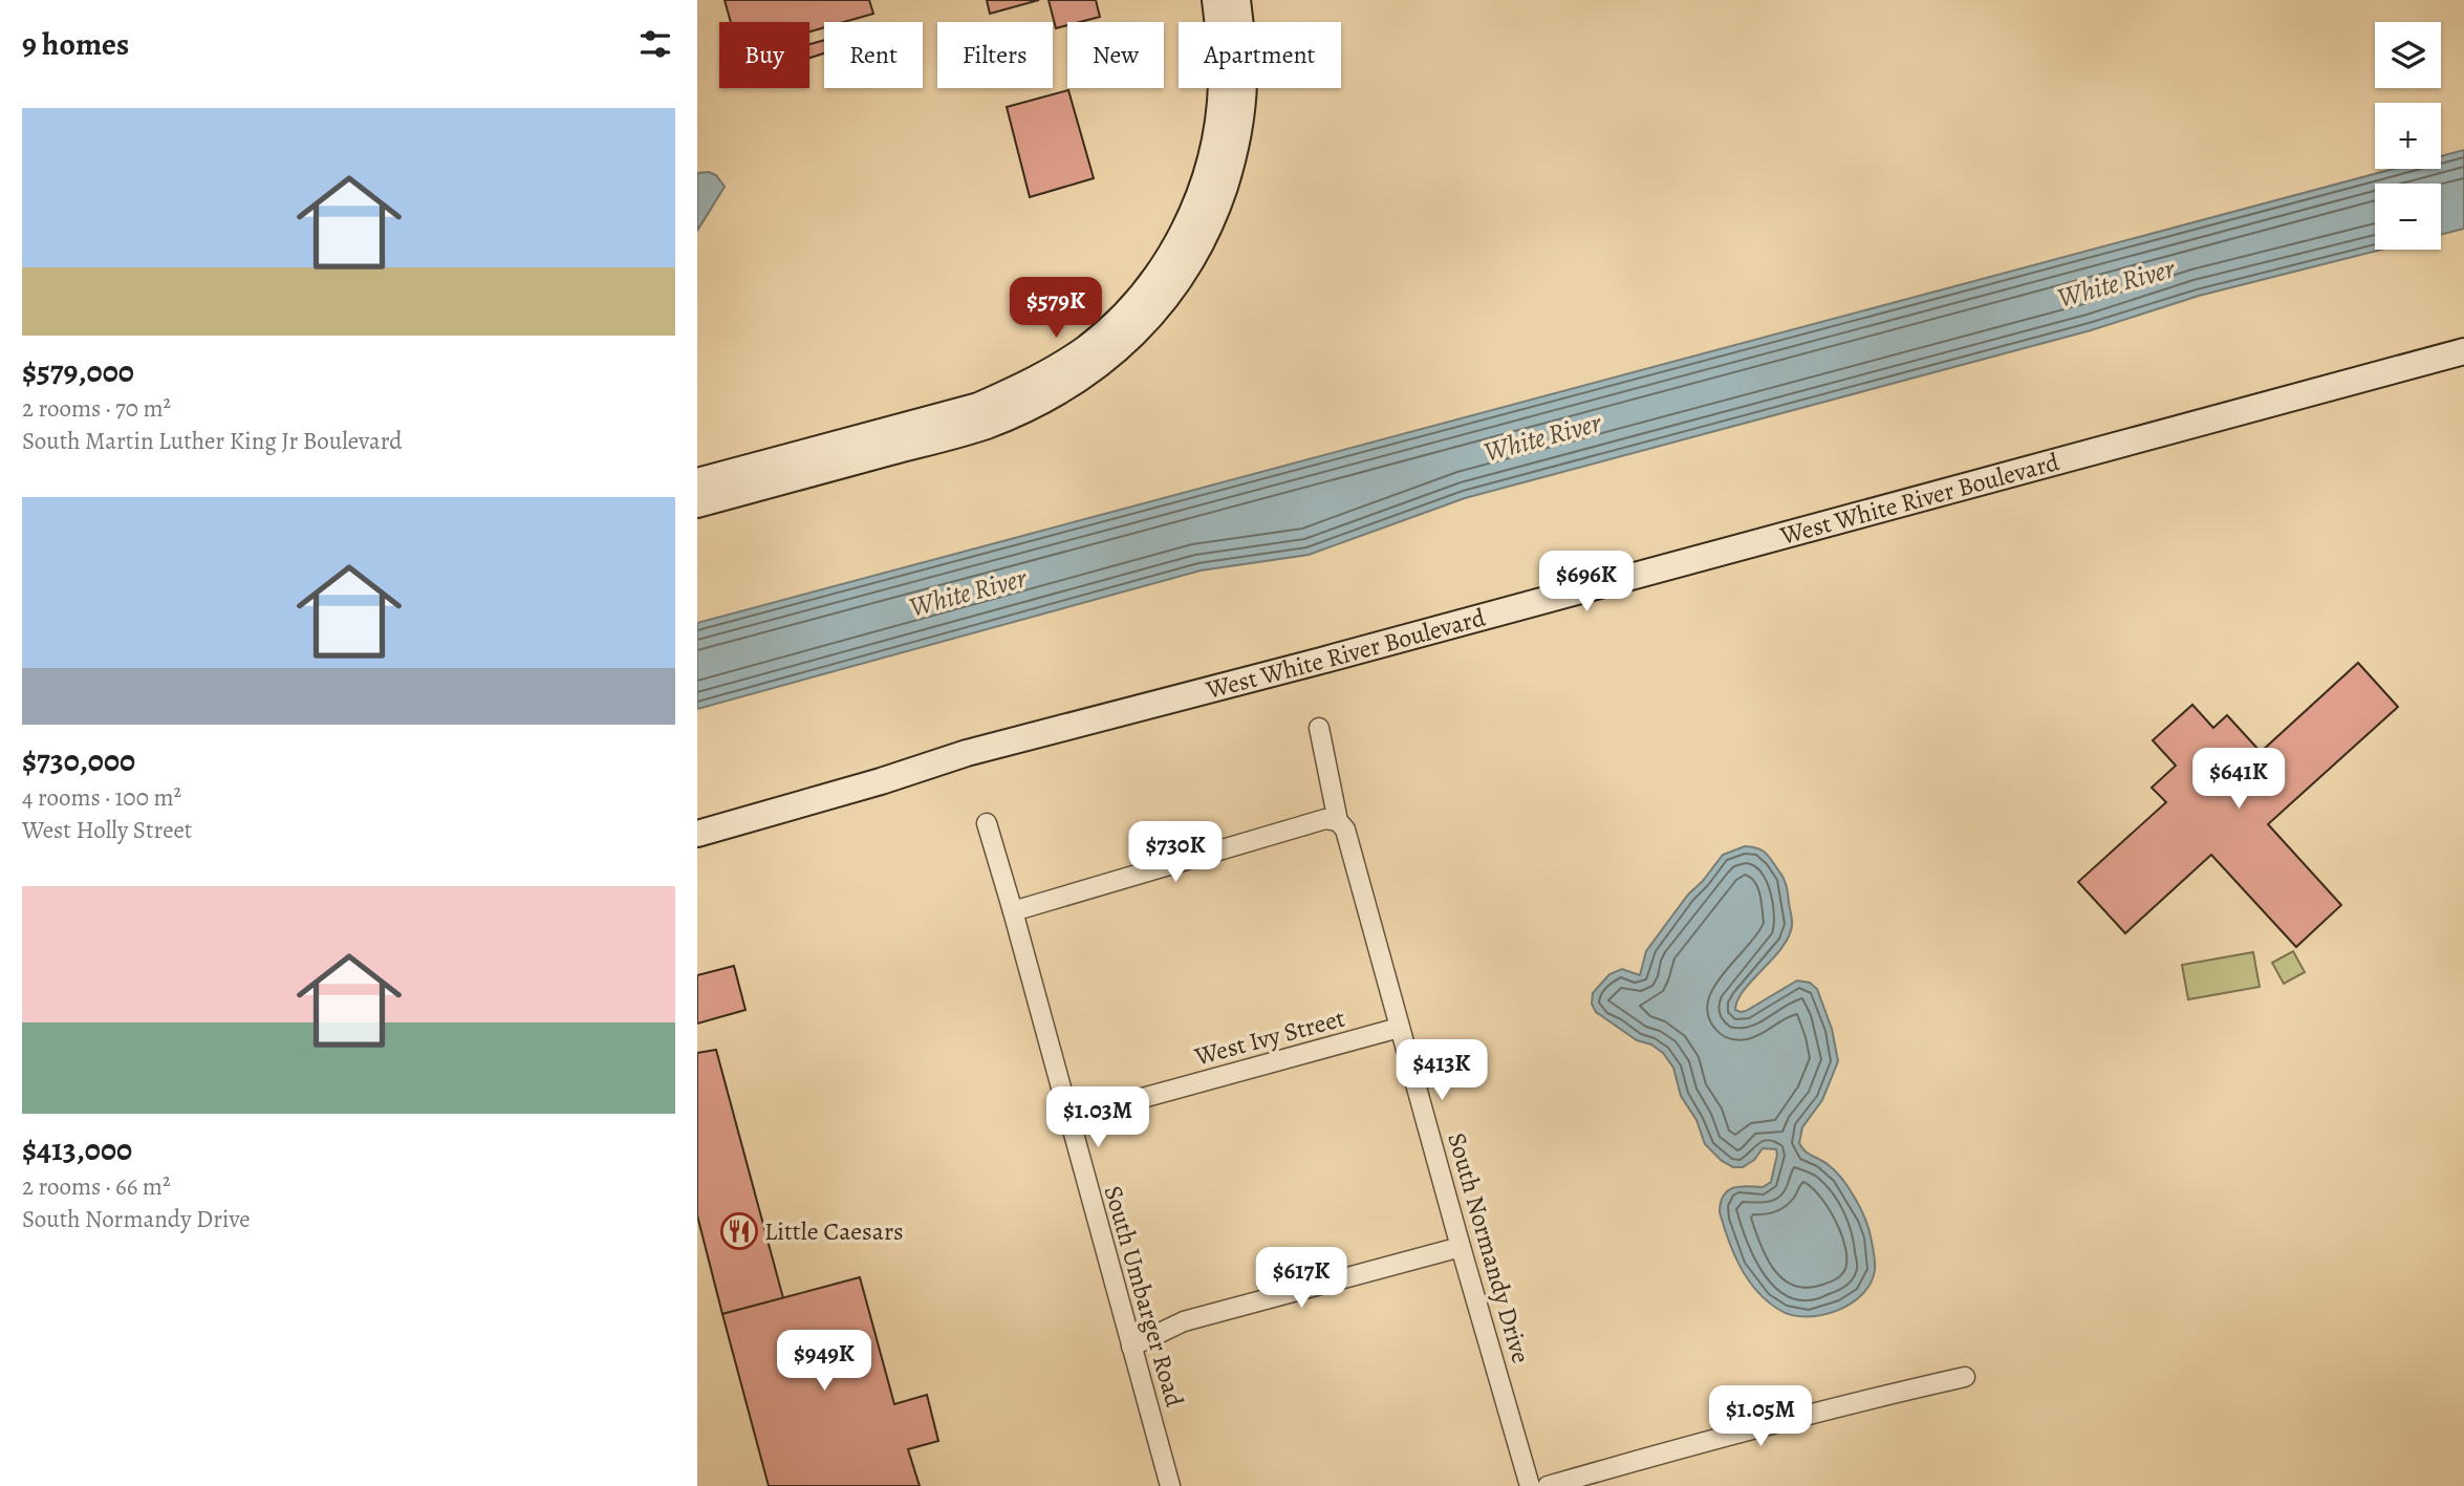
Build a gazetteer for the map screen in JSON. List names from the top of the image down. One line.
{"streets":{"street":["West White River Boulevard","West Ivy Street","South Normandy Drive","South Umbarger Road"]},"crossings":[["West Ivy Street","South Normandy Drive"],["West Ivy Street","South Umbarger Road"]],"water":["White River"],"places":{"restaurant":["Little Caesars"]},"page":{"heading":"9 homes","map_buttons":["+","−"],"chip":["Buy","Rent","Filters","New","Apartment"],"list":[{"name":"$579,000","note":"2 rooms · 70 m² · South Martin Luther King Jr Boulevard"},{"name":"$730,000","note":"4 rooms · 100 m² · West Holly Street"},{"name":"$413,000","note":"2 rooms · 66 m² · South Normandy Drive"}],"price":["$579K","$696K","$641K","$730K","$413K","$1.03M","$617K","$949K","$1.05M"]}}
